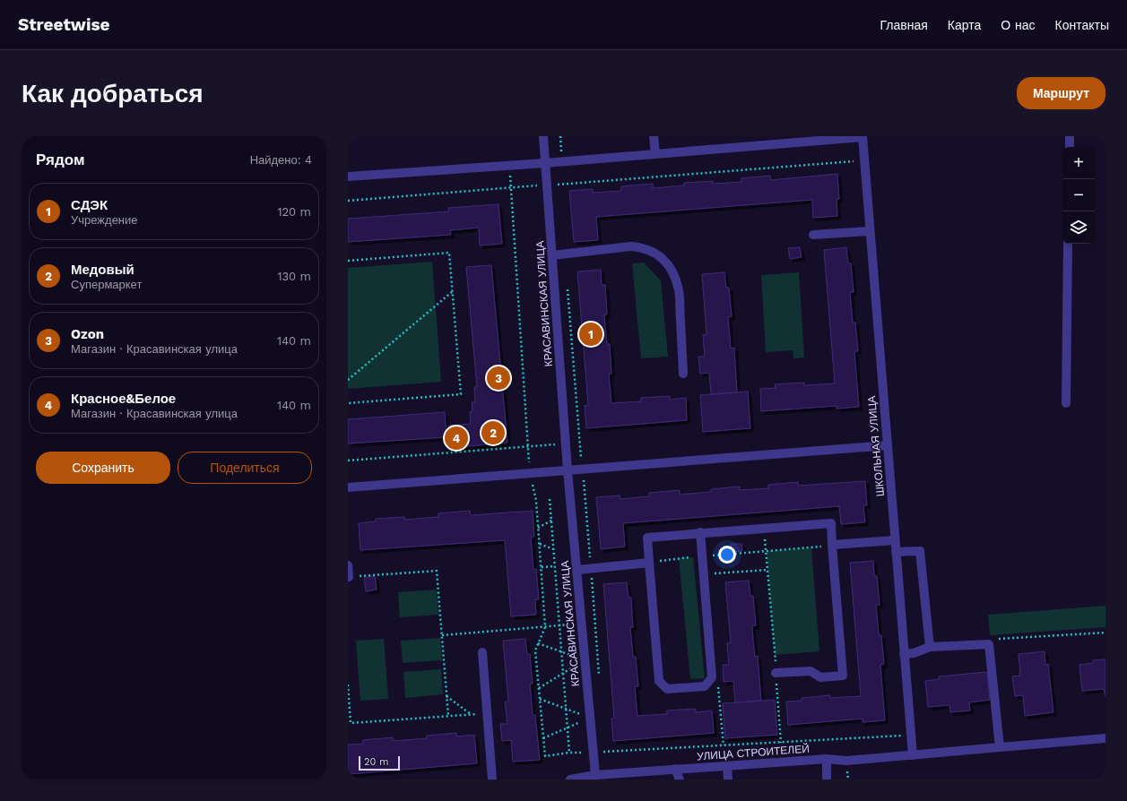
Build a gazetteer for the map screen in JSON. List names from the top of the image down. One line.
{"streets":{"street":["КРАСАВИНСКАЯ УЛИЦА","ШКОЛЬНАЯ УЛИЦА","УЛИЦА СТРОИТЕЛЕЙ"]},"crossings":[["КРАСАВИНСКАЯ УЛИЦА","УЛИЦА СТРОИТЕЛЕЙ"],["ШКОЛЬНАЯ УЛИЦА","УЛИЦА СТРОИТЕЛЕЙ"]],"scale_bar":"20 m","page":{"header":"Streetwise","nav":["Главная","Карта","О нас","Контакты"],"buttons":["Маршрут",["Сохранить","Поделиться"]],"title":"Как добраться","heading":["Рядом","Найдено: 4"],"map_buttons":["+","−"],"list":[{"mark":"1","name":"СДЭК","note":"Учреждение","value":"120 m"},{"mark":"2","name":"Медовый","note":"Супермаркет","value":"130 m"},{"mark":"3","name":"Ozon","note":"Магазин · Красавинская улица","value":"140 m"},{"mark":"4","name":"Красное&Белое","note":"Магазин · Красавинская улица","value":"140 m"}],"pins":["1","3","2","4"],"scale":"20 m"}}
